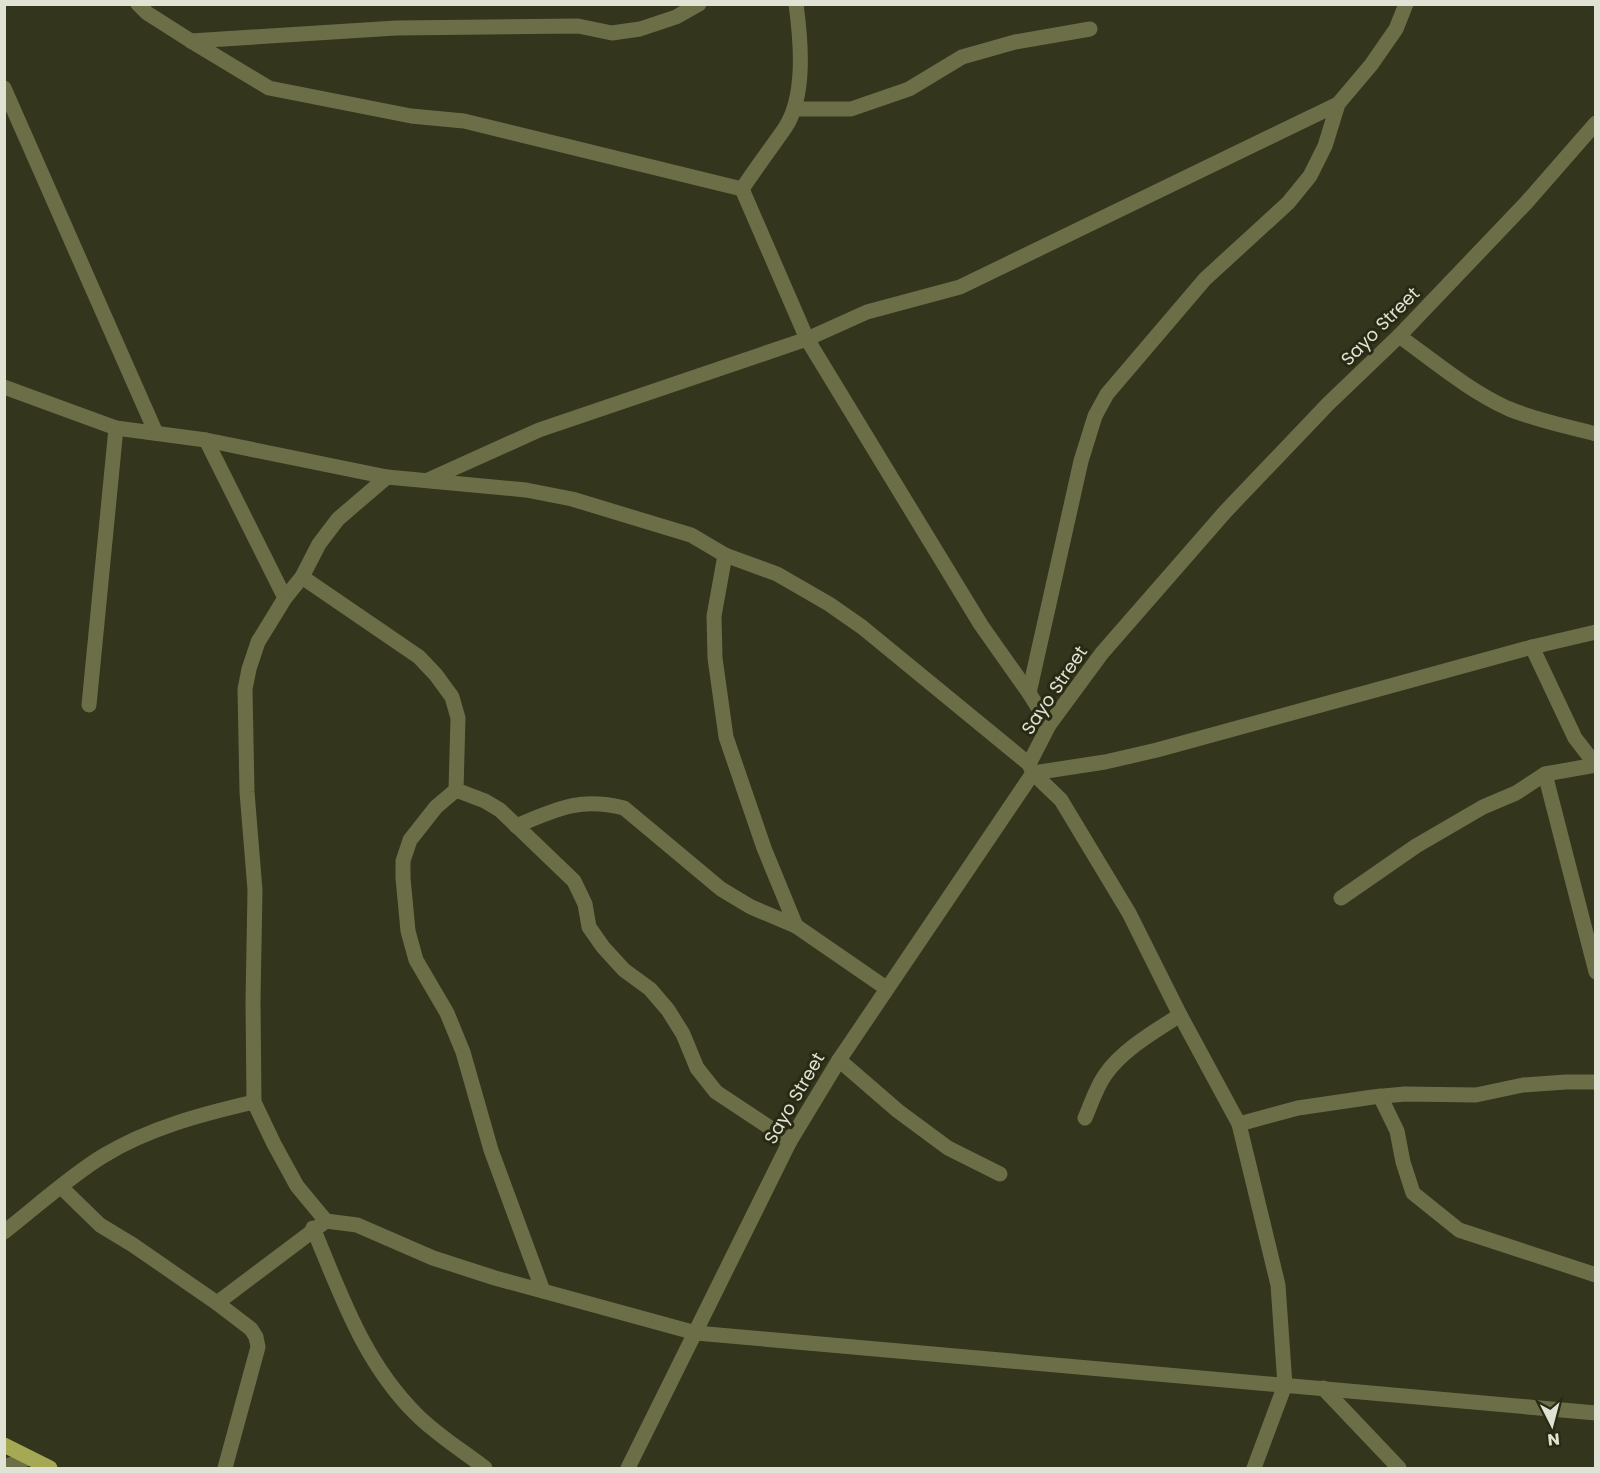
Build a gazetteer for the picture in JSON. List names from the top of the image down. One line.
{"streets":{"street":["Sayo Street"]},"north":"bottom"}
